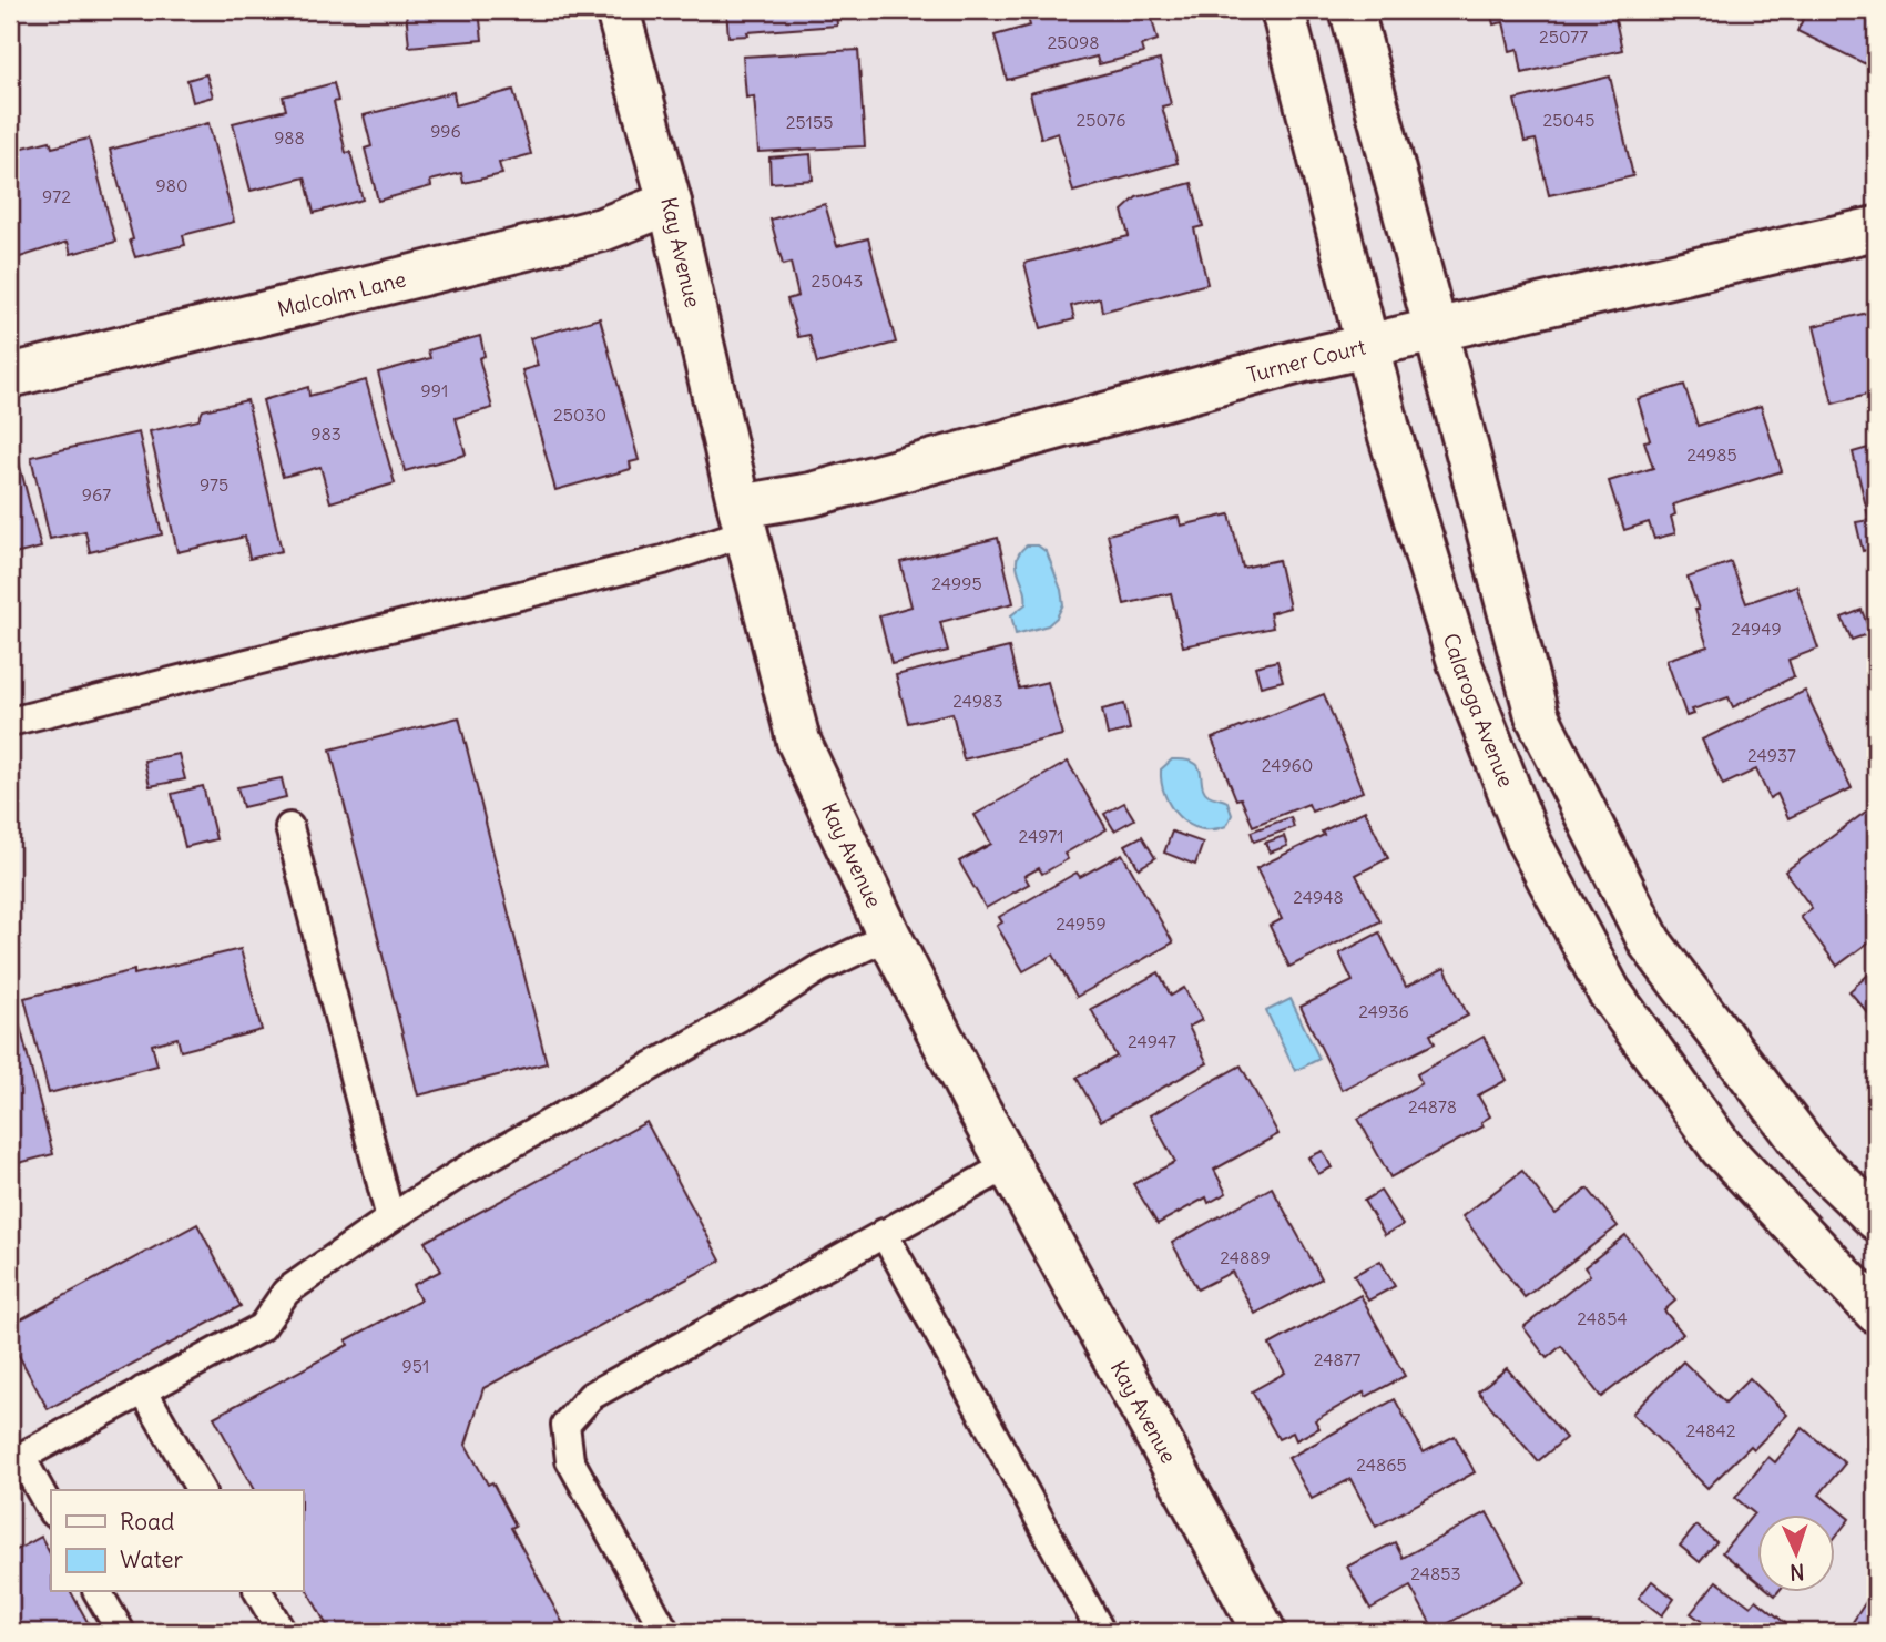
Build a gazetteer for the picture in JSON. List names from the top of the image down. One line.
{"streets":{"street":["Kay Avenue","Malcolm Lane","Turner Court","Calaroga Avenue"]},"crossings":[["Kay Avenue","Malcolm Lane"],["Kay Avenue","Turner Court"],["Turner Court","Calaroga Avenue"]],"house_numbers":["25077","25098","25076","25045","25155","996","988","980","972","25043","991","25030","983","24985","975","967","24995","24949","24983","24937","24960","24971","24948","24959","24936","24947","24878","24889","24854","24877","951","24842","24865","24853"],"legend":["Road","Water"],"north":"bottom"}
